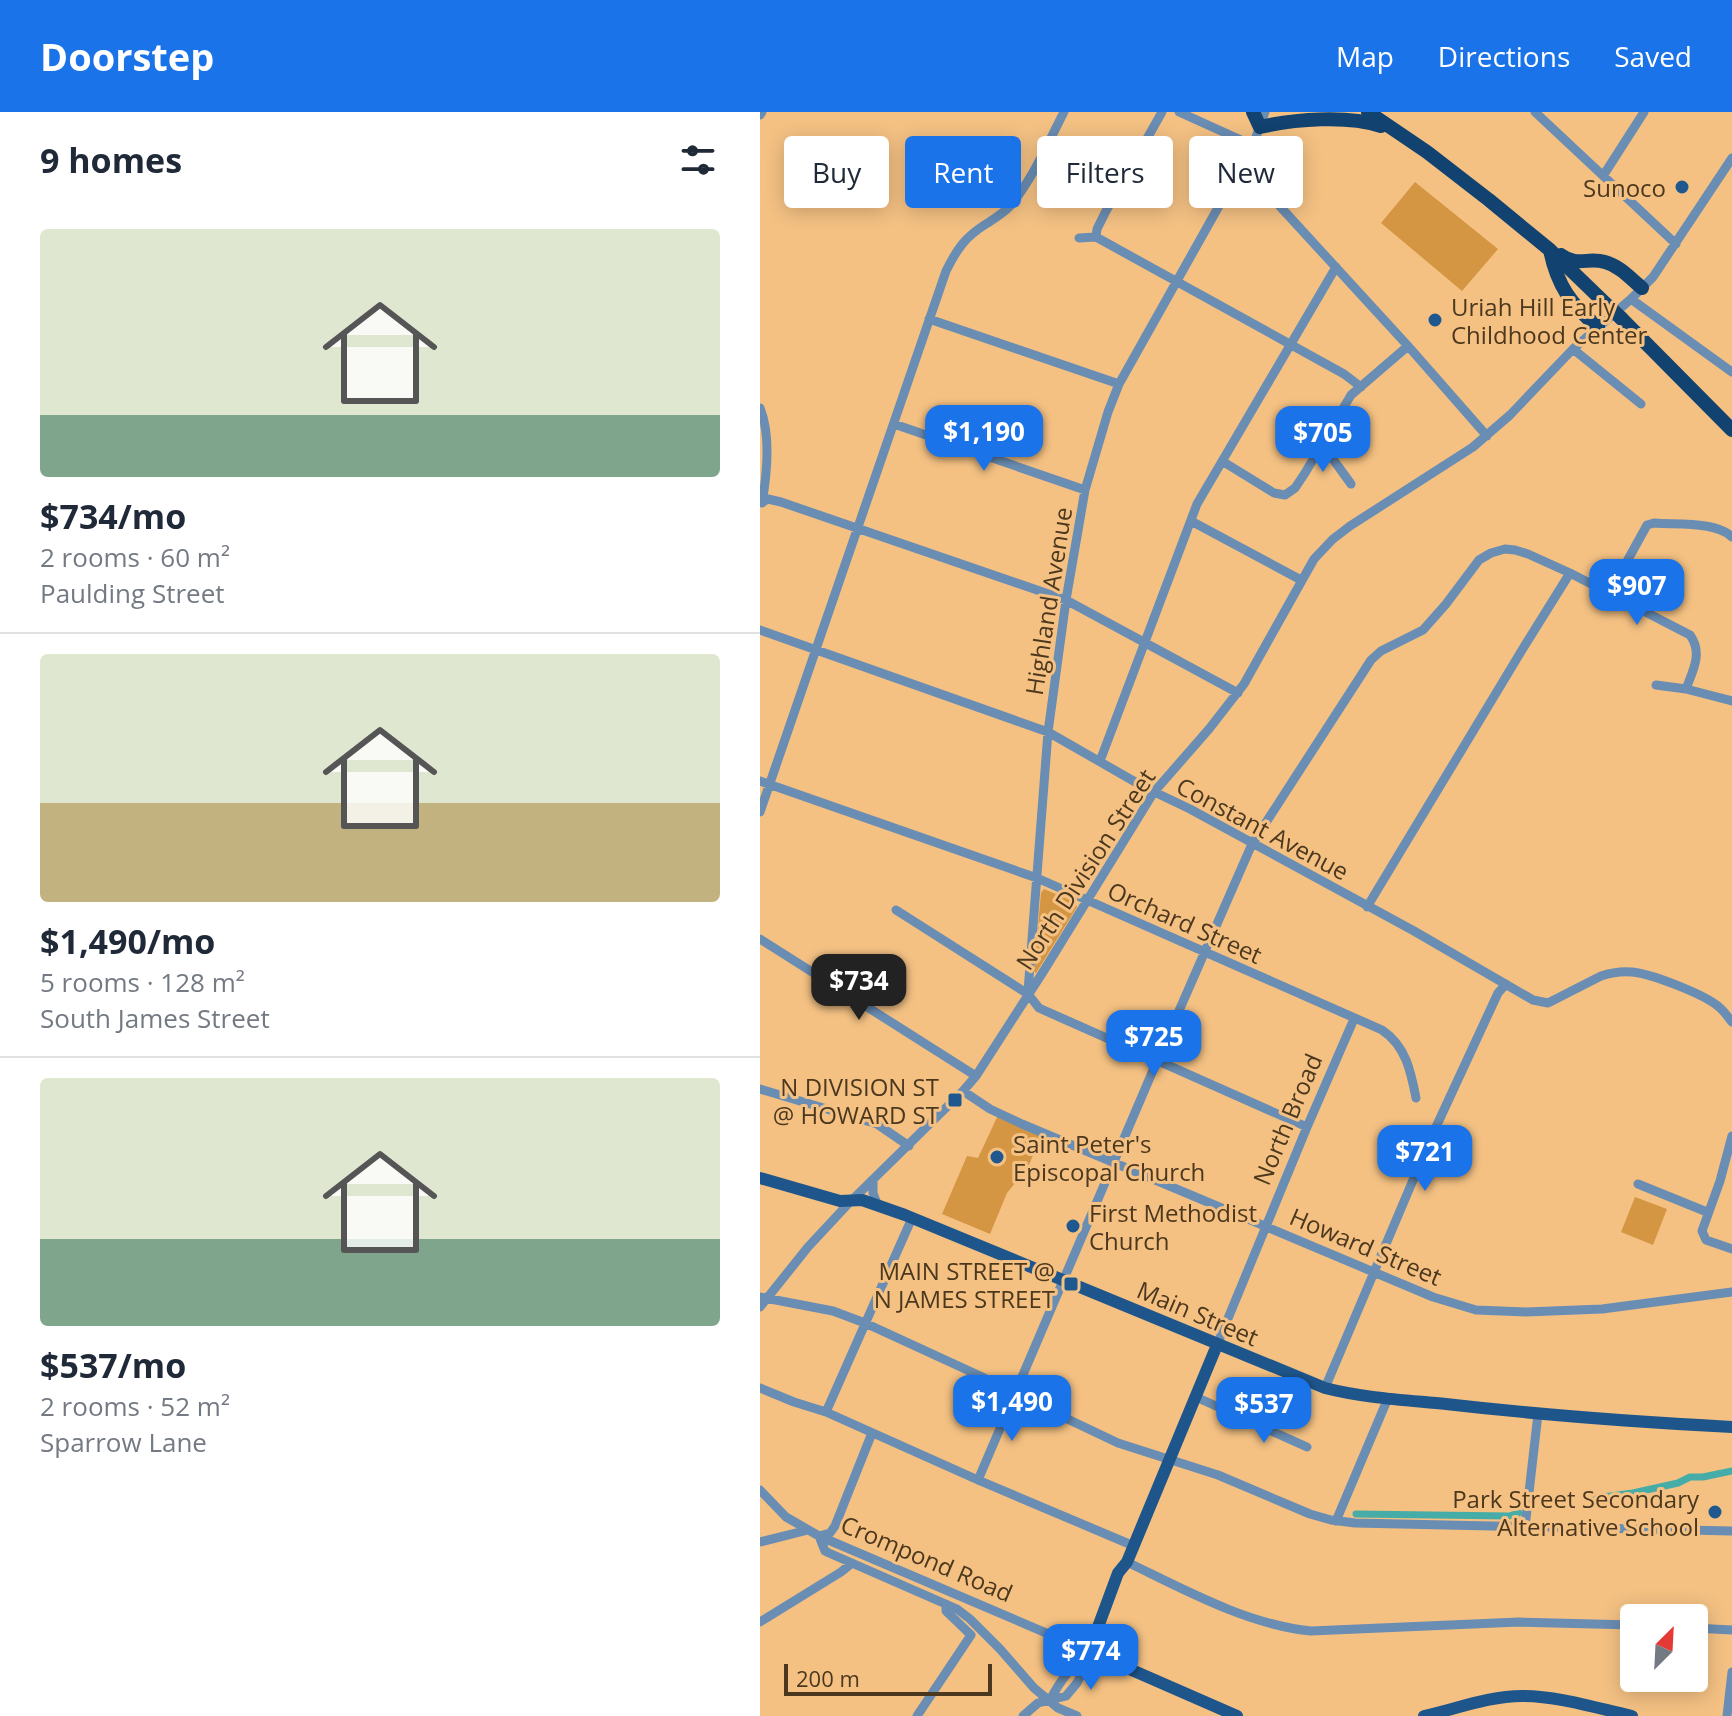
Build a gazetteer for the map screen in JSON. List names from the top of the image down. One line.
{"streets":{"main road":["North Broad","Main Street","Crompond Road"],"street":["Highland Avenue","Constant Avenue","North Division Street","Orchard Street","Howard Street"]},"crossings":[["Highland Avenue","Constant Avenue"],["Highland Avenue","North Division Street"],["Highland Avenue","Orchard Street"],["Constant Avenue","North Division Street"],["North Division Street","Orchard Street"],["North Division Street","Howard Street"],["North Division Street","Main Street"],["Orchard Street","North Broad"],["North Broad","Howard Street"],["North Broad","Main Street"],["North Broad","Crompond Road"]],"places":{"other":["Sunoco","Uriah Hill Early Childhood Center","Saint Peter's Episcopal Church","First Methodist Church","Park Street Secondary Alternative School"],"transit":["N DIVISION ST @ HOWARD ST","MAIN STREET @ N JAMES STREET"]},"scale_bar":"200 m","north":"top right","page":{"header":"Doorstep","nav":["Map","Directions","Saved"],"heading":"9 homes","chip":["Buy","Rent","Filters","New"],"list":[{"name":"$734/mo","note":"2 rooms · 60 m² · Paulding Street"},{"name":"$1,490/mo","note":"5 rooms · 128 m² · South James Street"},{"name":"$537/mo","note":"2 rooms · 52 m² · Sparrow Lane"}],"price":["$1,190","$705","$907","$734","$725","$721","$1,490","$537","$774"],"scale":"200 m"}}
